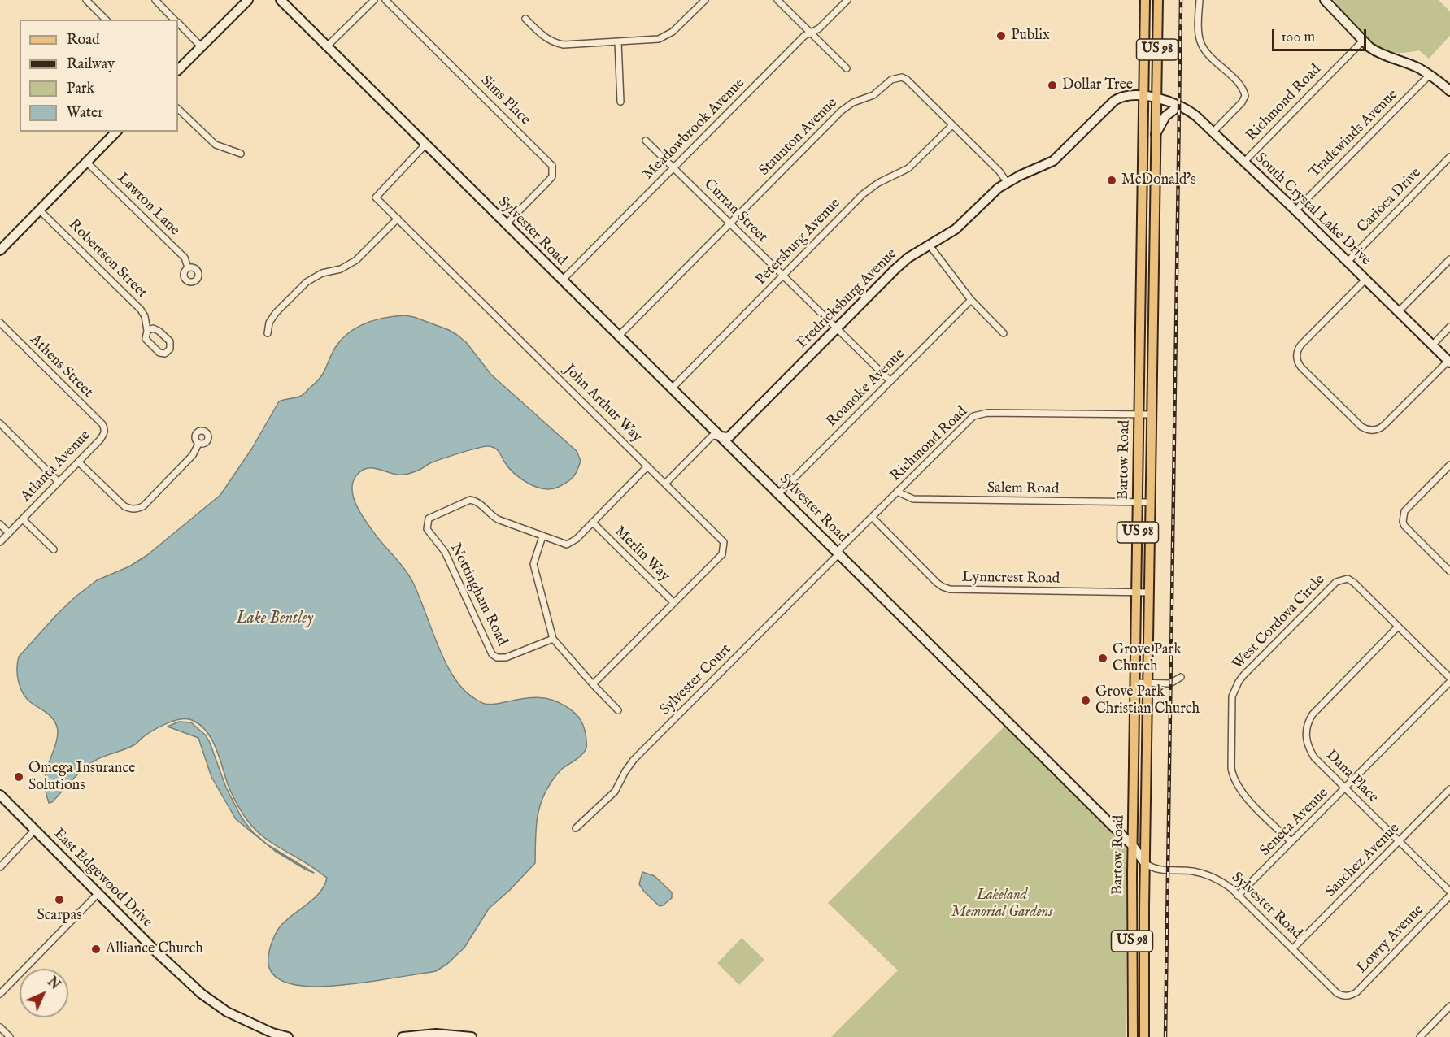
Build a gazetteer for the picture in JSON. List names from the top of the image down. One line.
{"streets":{"main road":["US 98","Bartow Road"],"street":["Sims Place","Richmond Road","Meadowbrook Avenue","Tradewinds Avenue","Staunton Avenue","Carioca Drive","Lawton Lane","South Crystal Lake Drive","Curran Street","Sylvester Road","Petersburg Avenue","Robertson Street","Fredricksburg Avenue","Athens Street","Roanoke Avenue","John Arthur Way","Atlanta Avenue","Salem Road","Merlin Way","Lynncrest Road","Nottingham Road","West Cordova Circle","Sylvester Court","Dana Place","Seneca Avenue","Sanchez Avenue","East Edgewood Drive","Lowry Avenue"]},"crossings":[["Sims Place","Sylvester Road"],["Richmond Road","South Crystal Lake Drive"],["Richmond Road","Sylvester Road"],["Richmond Road","Bartow Road"],["Richmond Road","Salem Road"],["Richmond Road","Lynncrest Road"],["Richmond Road","Sylvester Court"],["Meadowbrook Avenue","Curran Street"],["Meadowbrook Avenue","Sylvester Road"],["Tradewinds Avenue","South Crystal Lake Drive"],["Staunton Avenue","Curran Street"],["Staunton Avenue","Sylvester Road"],["Staunton Avenue","Petersburg Avenue"],["Staunton Avenue","Fredricksburg Avenue"],["Carioca Drive","South Crystal Lake Drive"],["South Crystal Lake Drive","Fredricksburg Avenue"],["South Crystal Lake Drive","Bartow Road"],["Curran Street","Petersburg Avenue"],["Curran Street","Fredricksburg Avenue"],["Curran Street","Roanoke Avenue"],["Sylvester Road","Petersburg Avenue"],["Sylvester Road","Fredricksburg Avenue"],["Sylvester Road","Roanoke Avenue"],["Sylvester Road","John Arthur Way"],["Sylvester Road","Bartow Road"],["Sylvester Road","Sylvester Court"],["Sylvester Road","Seneca Avenue"],["Sylvester Road","Sanchez Avenue"],["Sylvester Road","Lowry Avenue"],["Fredricksburg Avenue","Bartow Road"],["Athens Street","Atlanta Avenue"],["John Arthur Way","Merlin Way"],["John Arthur Way","Nottingham Road"],["Bartow Road","Salem Road"],["Bartow Road","Lynncrest Road"],["Merlin Way","Nottingham Road"],["West Cordova Circle","Dana Place"],["West Cordova Circle","Seneca Avenue"],["Dana Place","Seneca Avenue"],["Dana Place","Sanchez Avenue"]],"water":["Lake Bentley"],"parks":["Lakeland Memorial Gardens"],"places":["Publix","Dollar Tree","McDonald's","Grove Park Church","Grove Park Christian Church","Omega Insurance Solutions","Scarpas","Alliance Church"],"legend":["Road","Railway","Park","Water"],"scale_bar":"100 m","north":"top right"}
